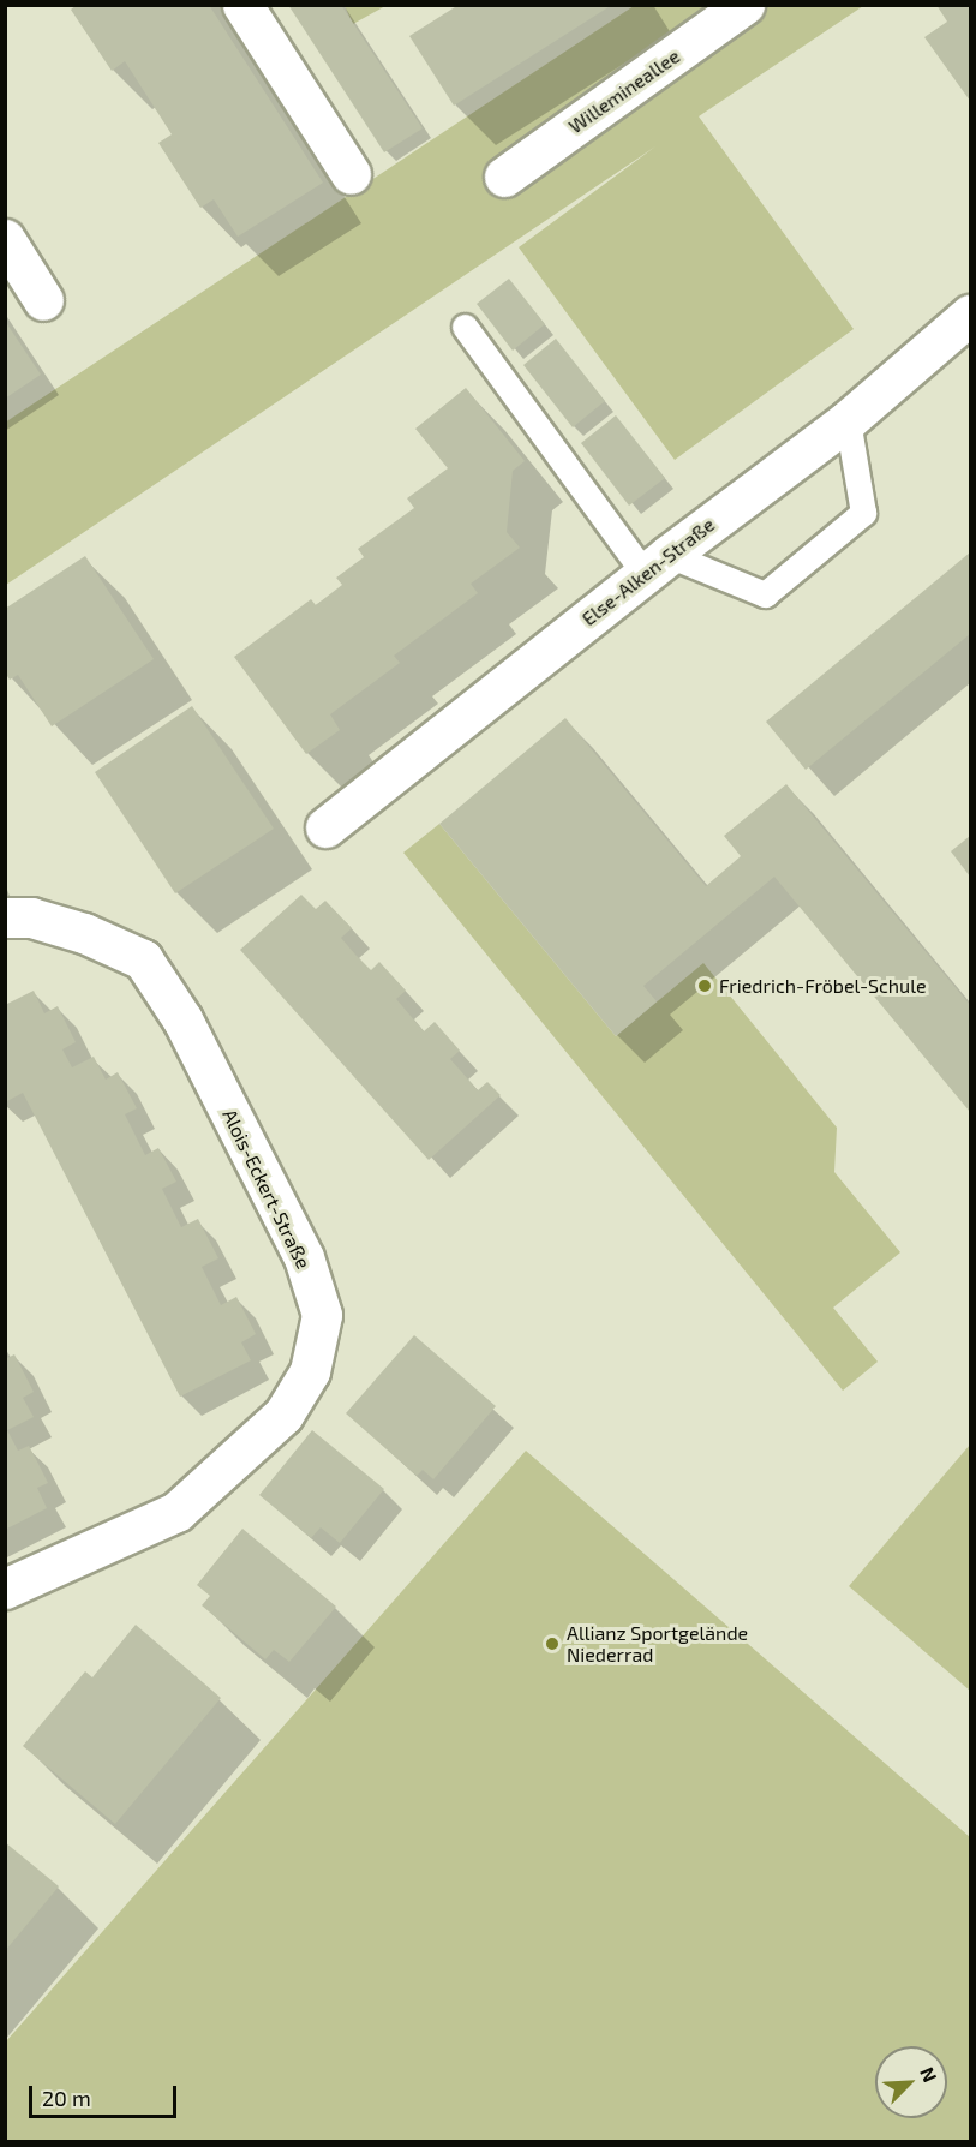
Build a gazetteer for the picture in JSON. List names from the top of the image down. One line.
{"streets":{"street":["Willemineallee","Else-Alken-Straße","Alois-Eckert-Straße"]},"places":["Friedrich-Fröbel-Schule","Allianz Sportgelände Niederrad"],"scale_bar":"20 m","north":"top right"}
